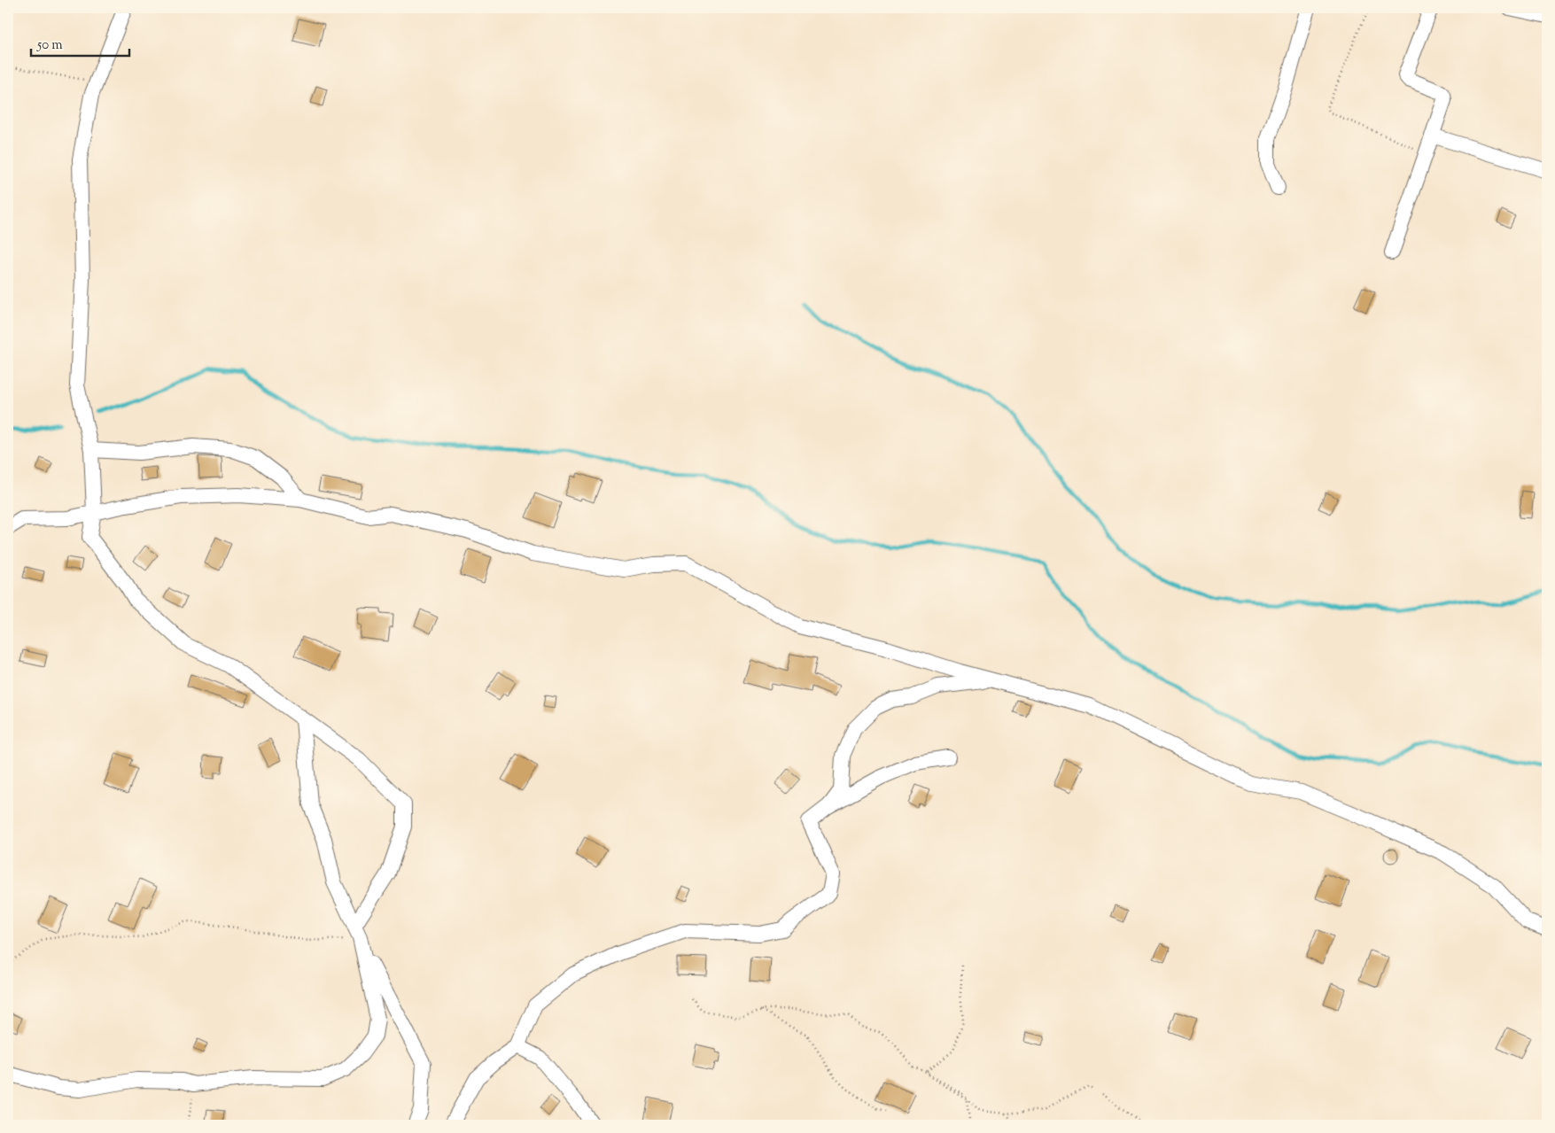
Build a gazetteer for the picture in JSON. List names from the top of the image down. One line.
{"scale_bar":"50 m"}
